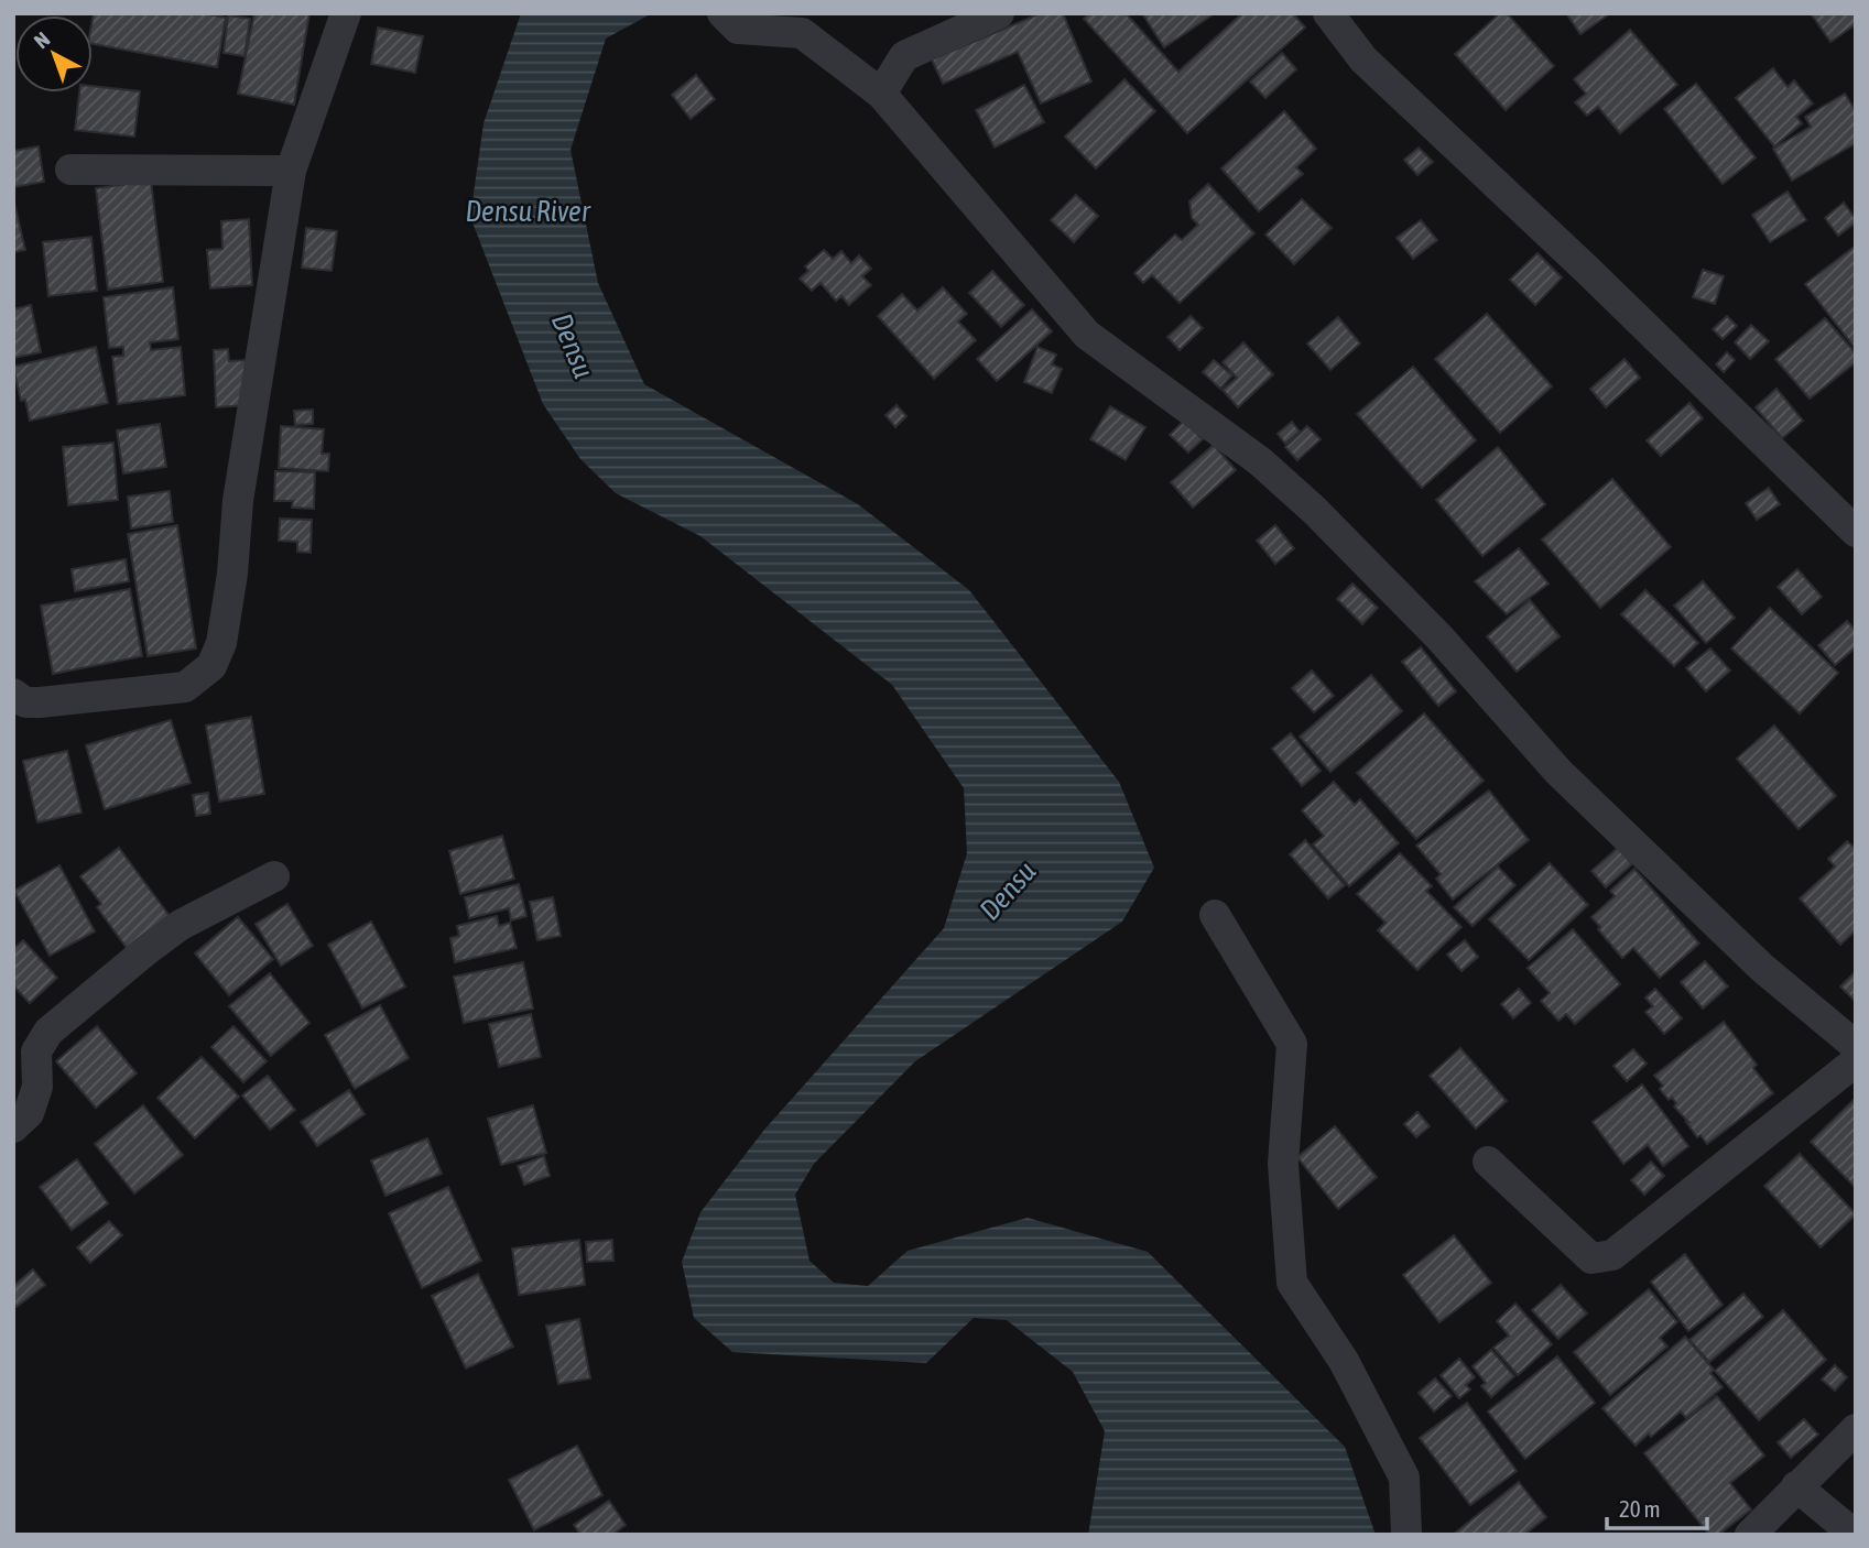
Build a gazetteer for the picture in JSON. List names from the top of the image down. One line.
{"water":["Densu River","Densu"],"scale_bar":"20 m","north":"top left"}
